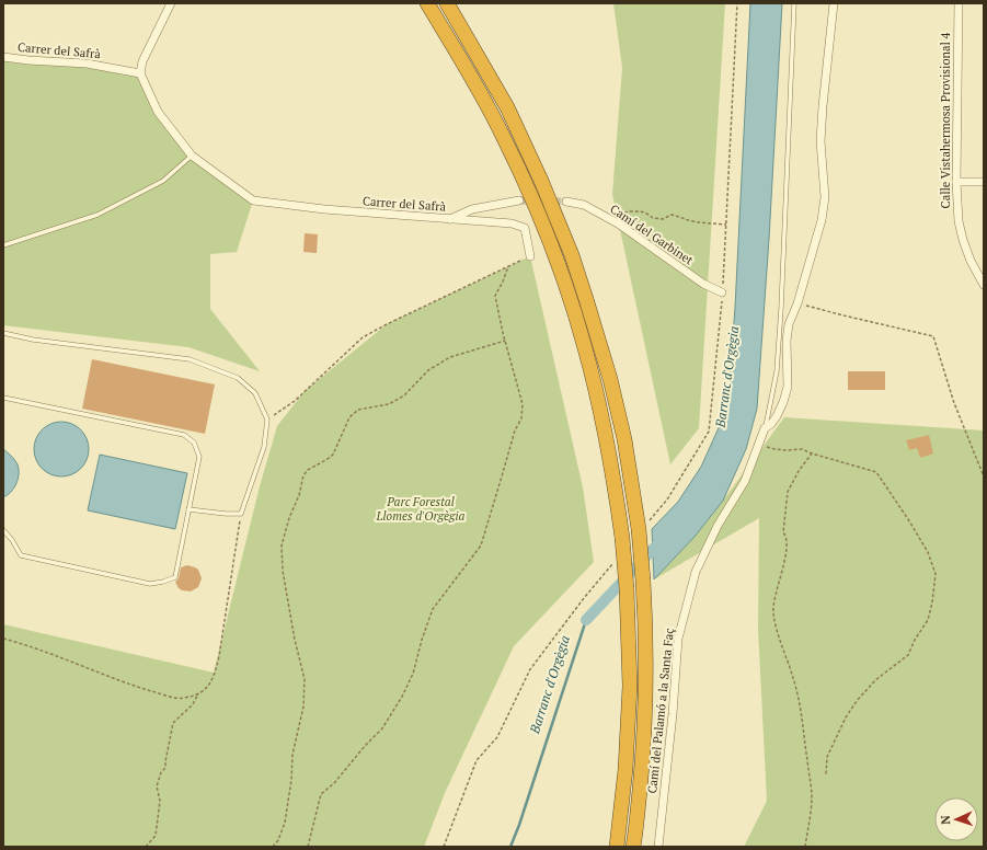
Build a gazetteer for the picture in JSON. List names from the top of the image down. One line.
{"streets":{"street":["Carrer del Safrà","Calle Vistahermosa Provisional 4","Camí del Garbinet","Camí del Palamó a la Santa Faç"]},"water":["Barranc d'Orgègia"],"parks":["Parc Forestal Llomes d'Orgègia"],"north":"left"}
